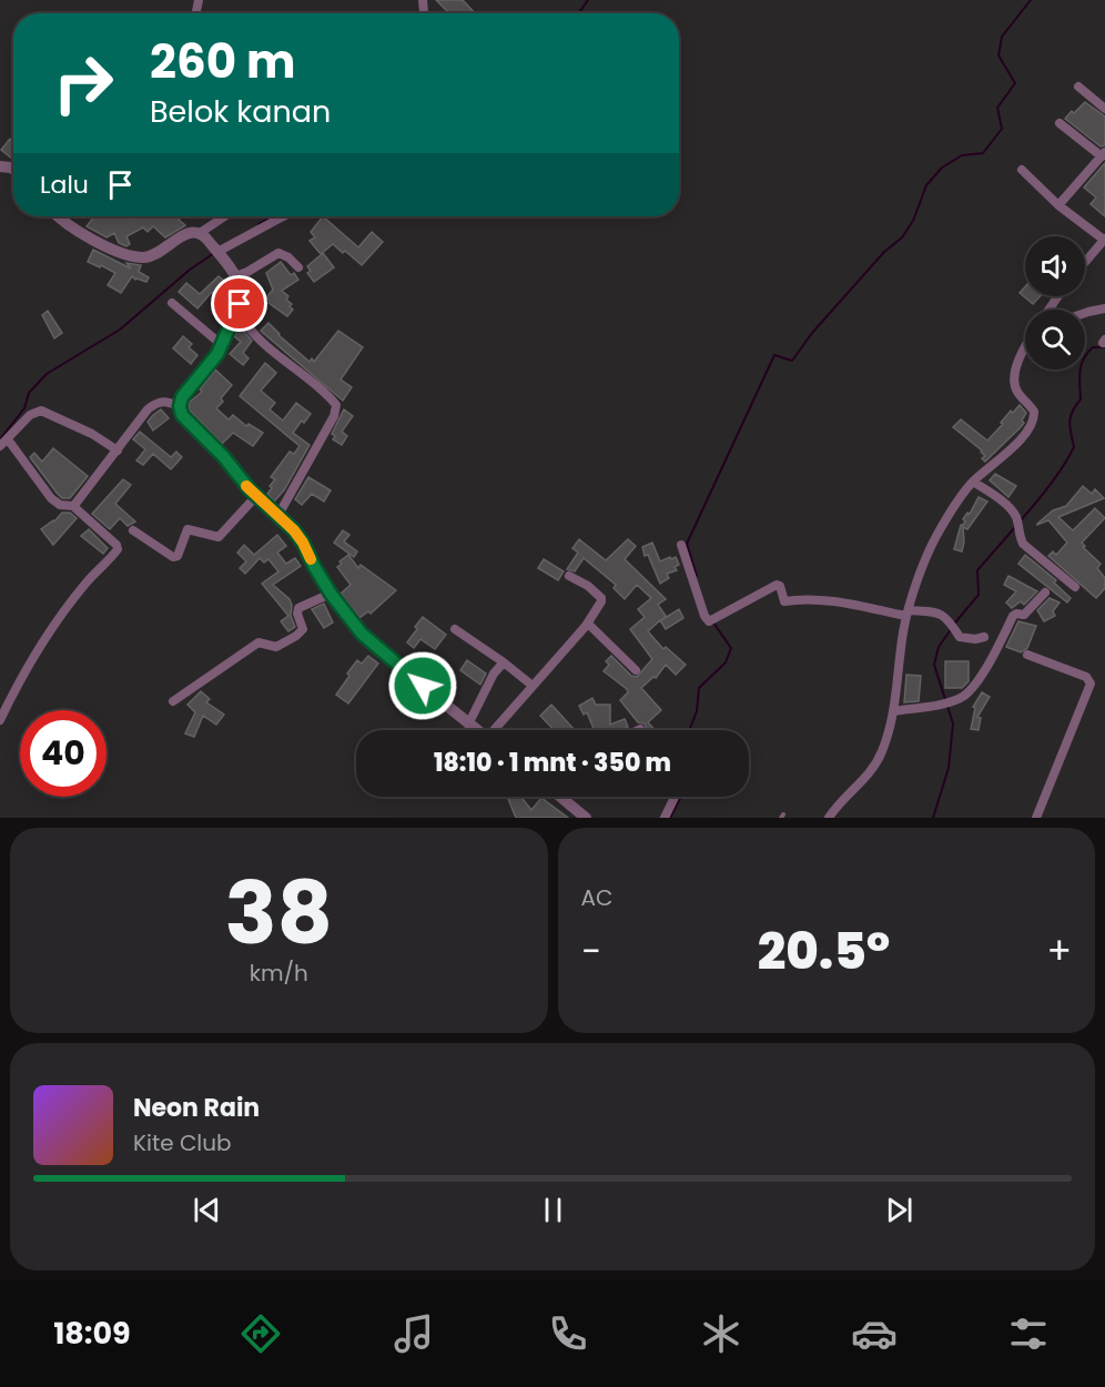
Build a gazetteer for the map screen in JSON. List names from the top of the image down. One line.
{"page":{"turn":["260 m","Belok kanan"],"then":"Lalu","limit":"40","trip":"18:10 · 1 mnt · 350 m","tile":[["38","km/h"],"AC"],"heat":["−","20.5°","+"],"song":["Neon Rain","Kite Club"],"tabs":"18:09"}}
